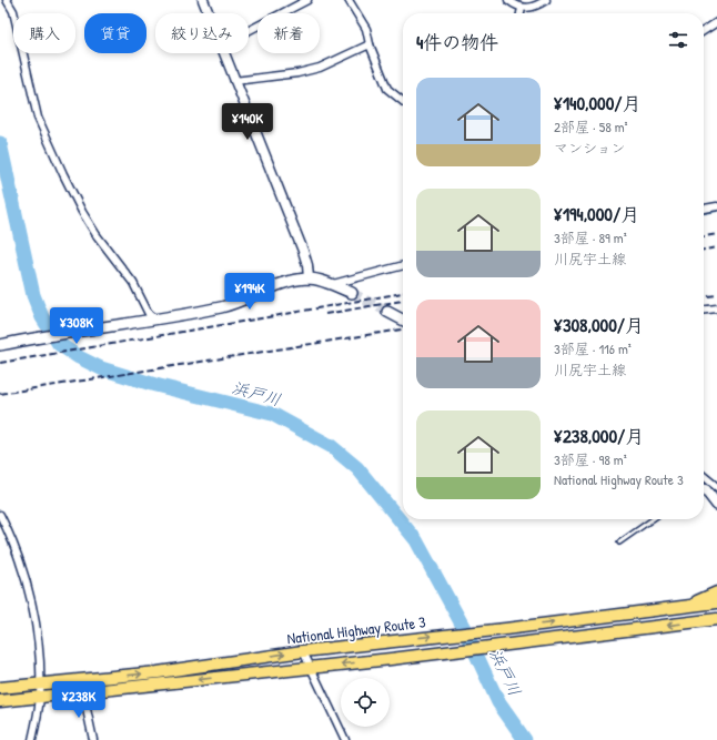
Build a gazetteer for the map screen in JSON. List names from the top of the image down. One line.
{"streets":{"highway":["National Highway Route 3"]},"water":["浜戸川"],"page":{"chip":["購入","賃貸","絞り込み","新着"],"heading":"4件の物件","list":[{"name":"¥140,000/月","note":"2部屋 · 58 m² · マンション"},{"name":"¥194,000/月","note":"3部屋 · 89 m² · 川尻宇土線"},{"name":"¥308,000/月","note":"3部屋 · 116 m² · 川尻宇土線"},{"name":"¥238,000/月","note":"3部屋 · 98 m² · National Highway Route 3"}],"price":["¥140K","¥194K","¥308K","¥238K"]}}
